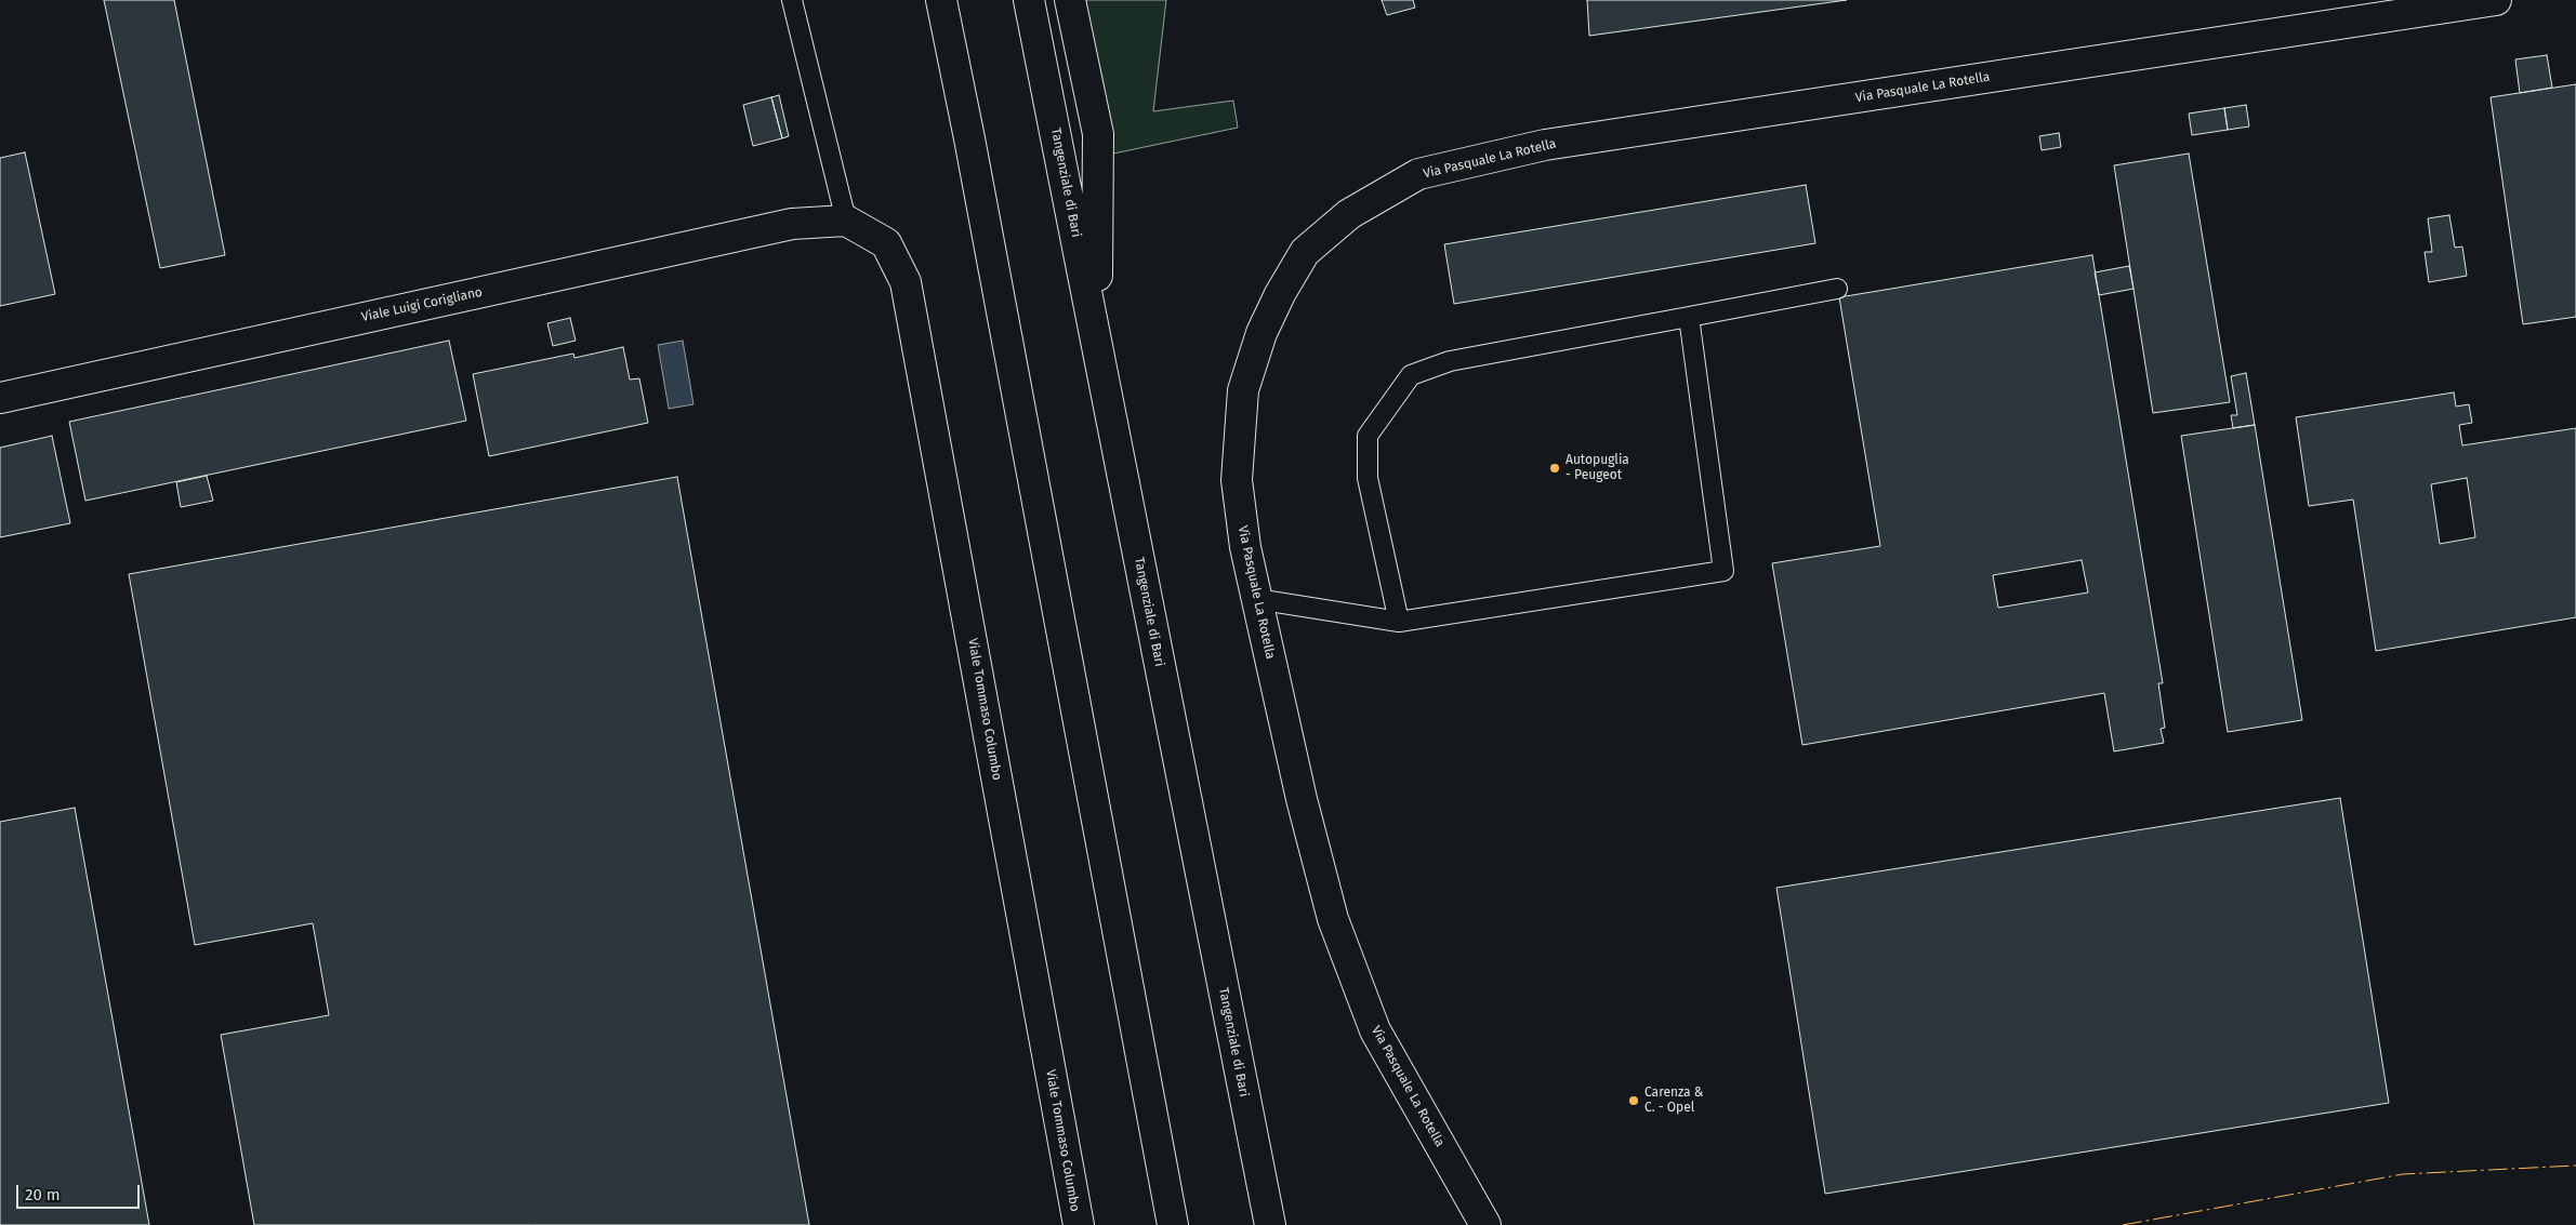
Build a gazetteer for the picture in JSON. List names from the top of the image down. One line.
{"streets":{"main road":["Via Pasquale La Rotella","Tangenziale di Bari","Viale Luigi Corigliano","Viale Tommaso Columbo"]},"crossings":[["Viale Luigi Corigliano","Viale Tommaso Columbo"]],"places":["Autopuglia - Peugeot","Carenza & C. - Opel"],"scale_bar":"20 m"}
